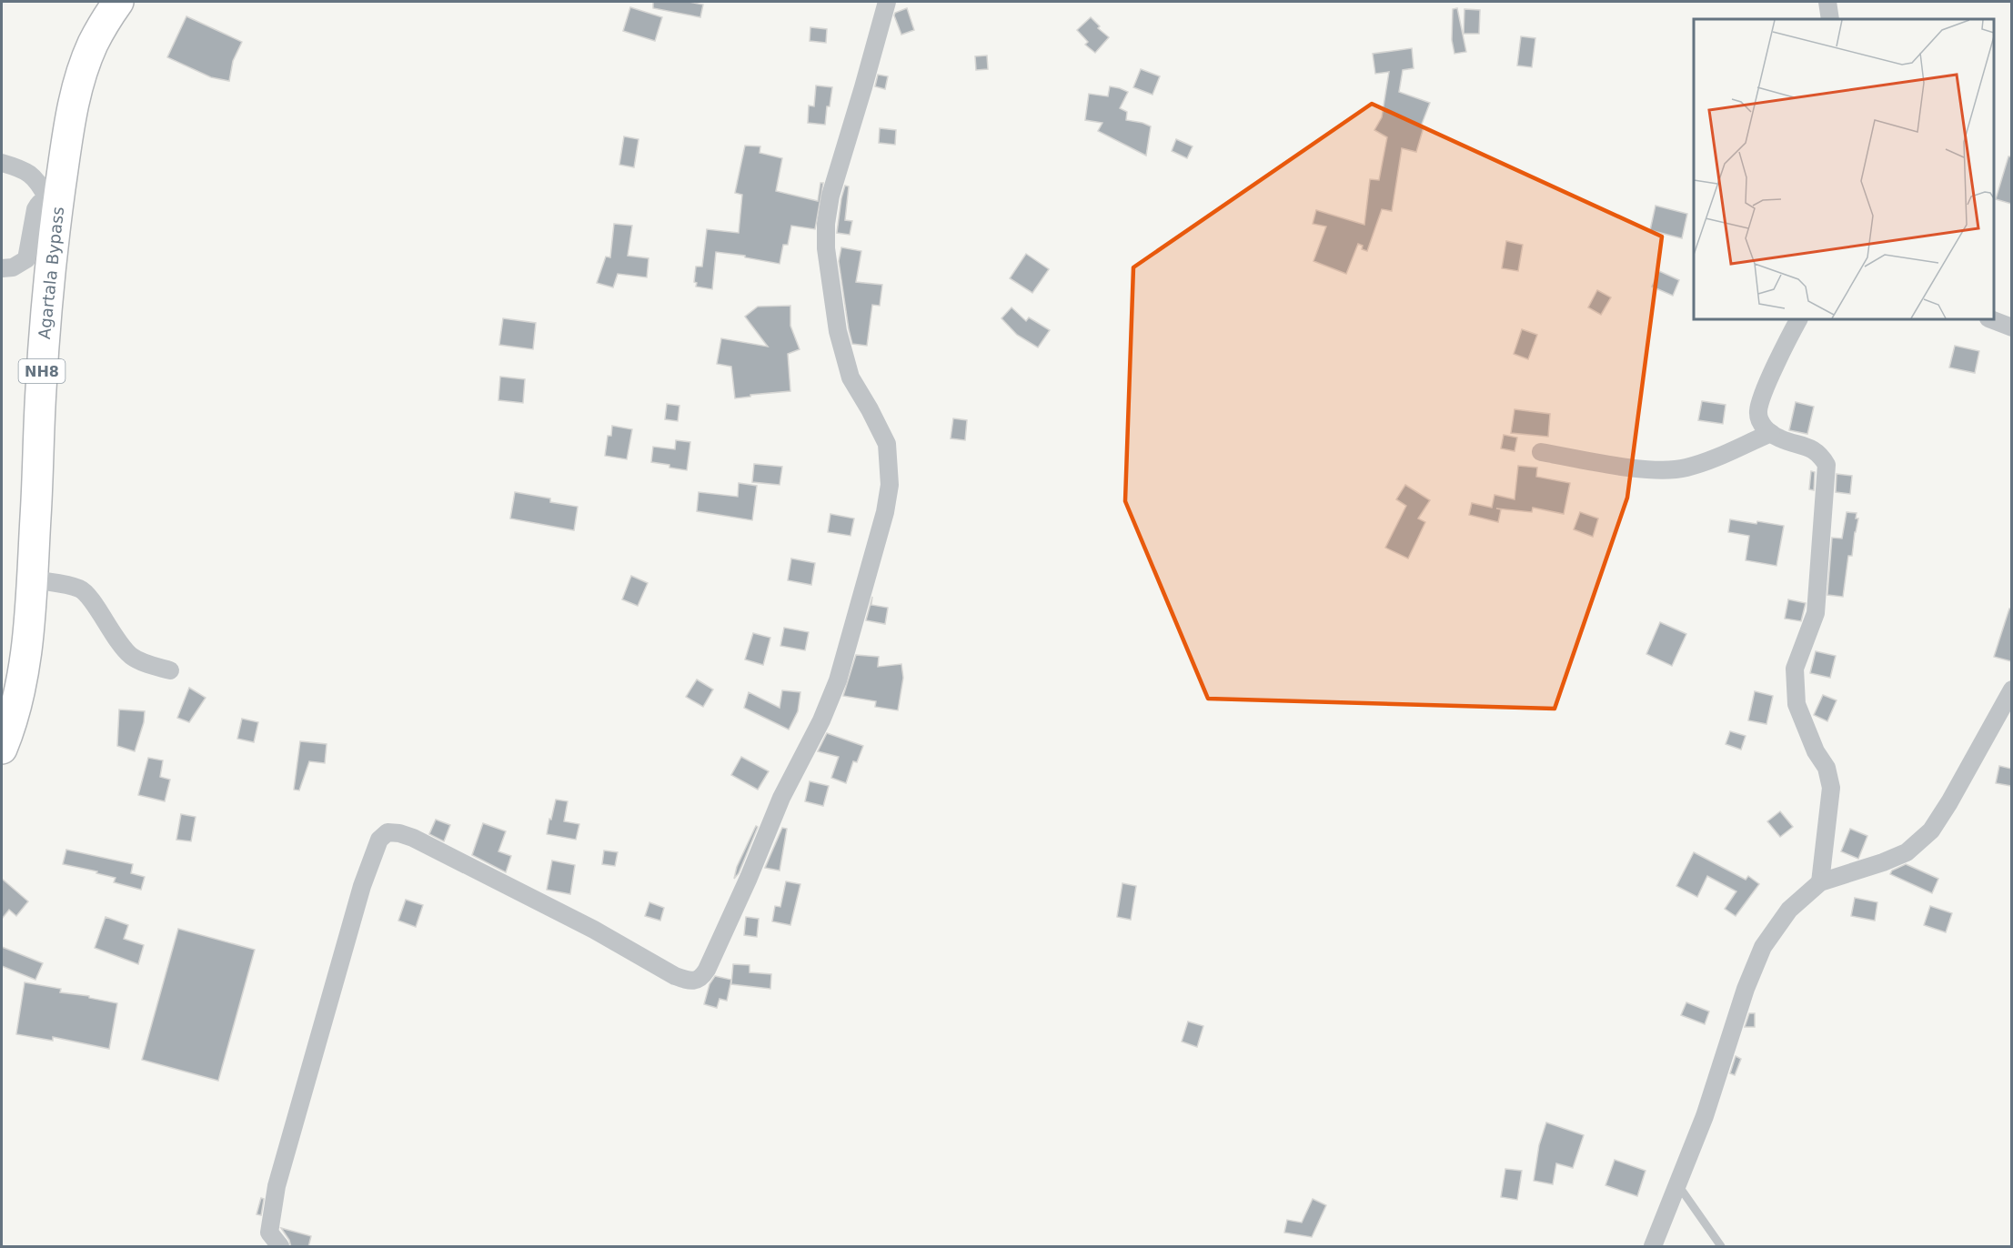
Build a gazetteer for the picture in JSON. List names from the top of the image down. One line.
{"streets":{"highway":["Agartala Bypass","NH8"]}}
